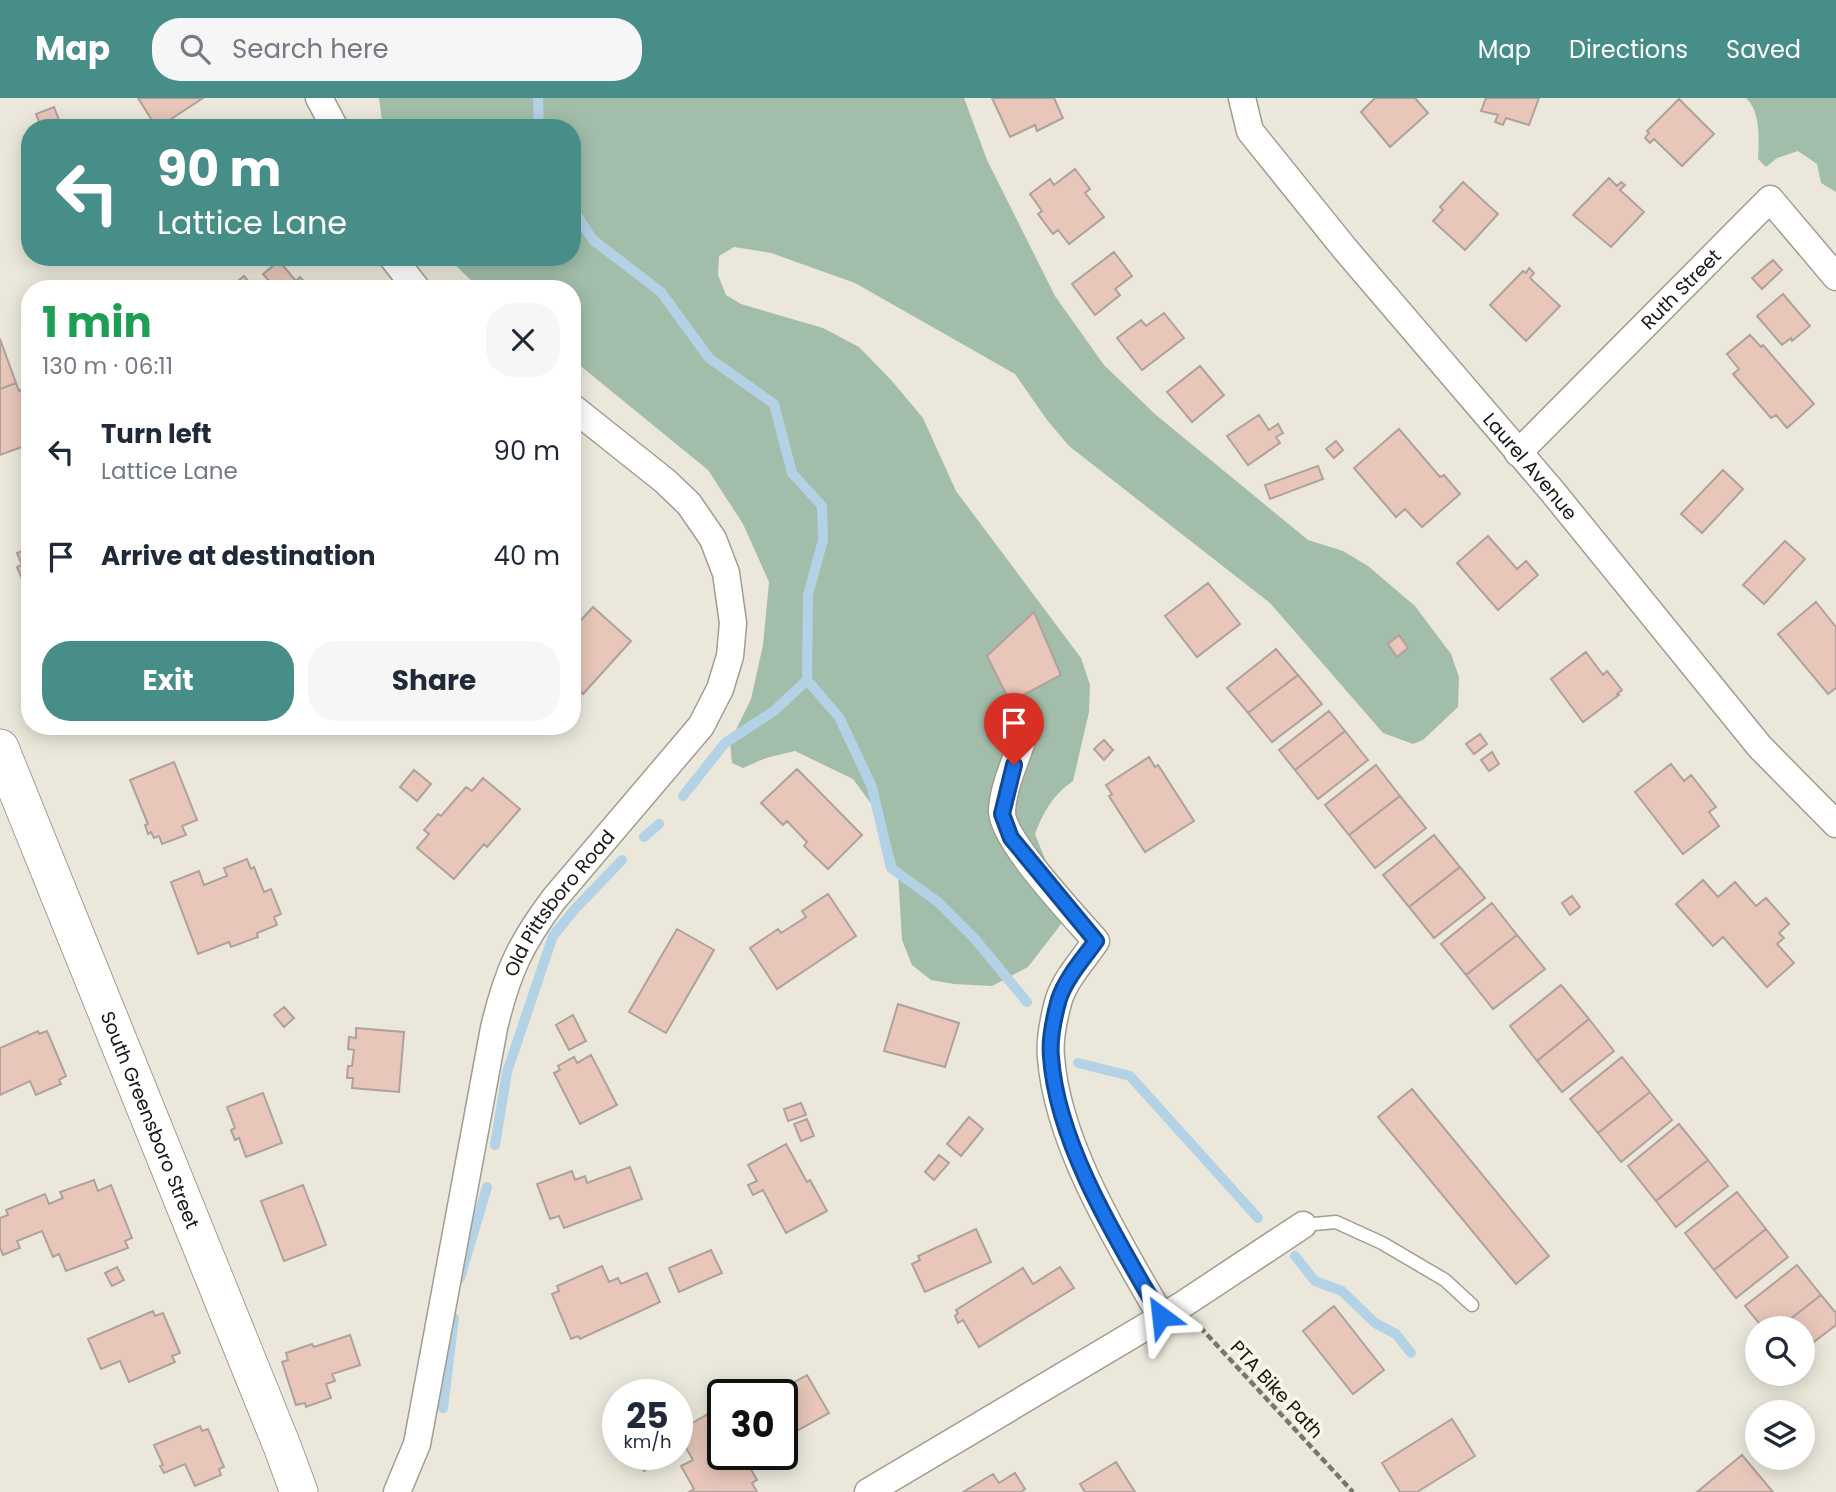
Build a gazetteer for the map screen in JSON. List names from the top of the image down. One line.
{"streets":{"main road":["South Greensboro Street"],"street":["Ruth Street","Laurel Avenue","Old Pittsboro Road"],"path":["PTA Bike Path"]},"crossings":[["Ruth Street","Laurel Avenue"]],"page":{"header":"Map","search":"Search here","nav":["Map","Directions","Saved"],"turn":["90 m","Lattice Lane"],"heading":["1 min","130 m · 06:11"],"list":[{"name":"Turn left","note":"Lattice Lane","value":"90 m"},{"name":"Arrive at destination","value":"40 m"}],"buttons":["Exit","Share"],"speed":"25 km/h","limit":"30"}}
